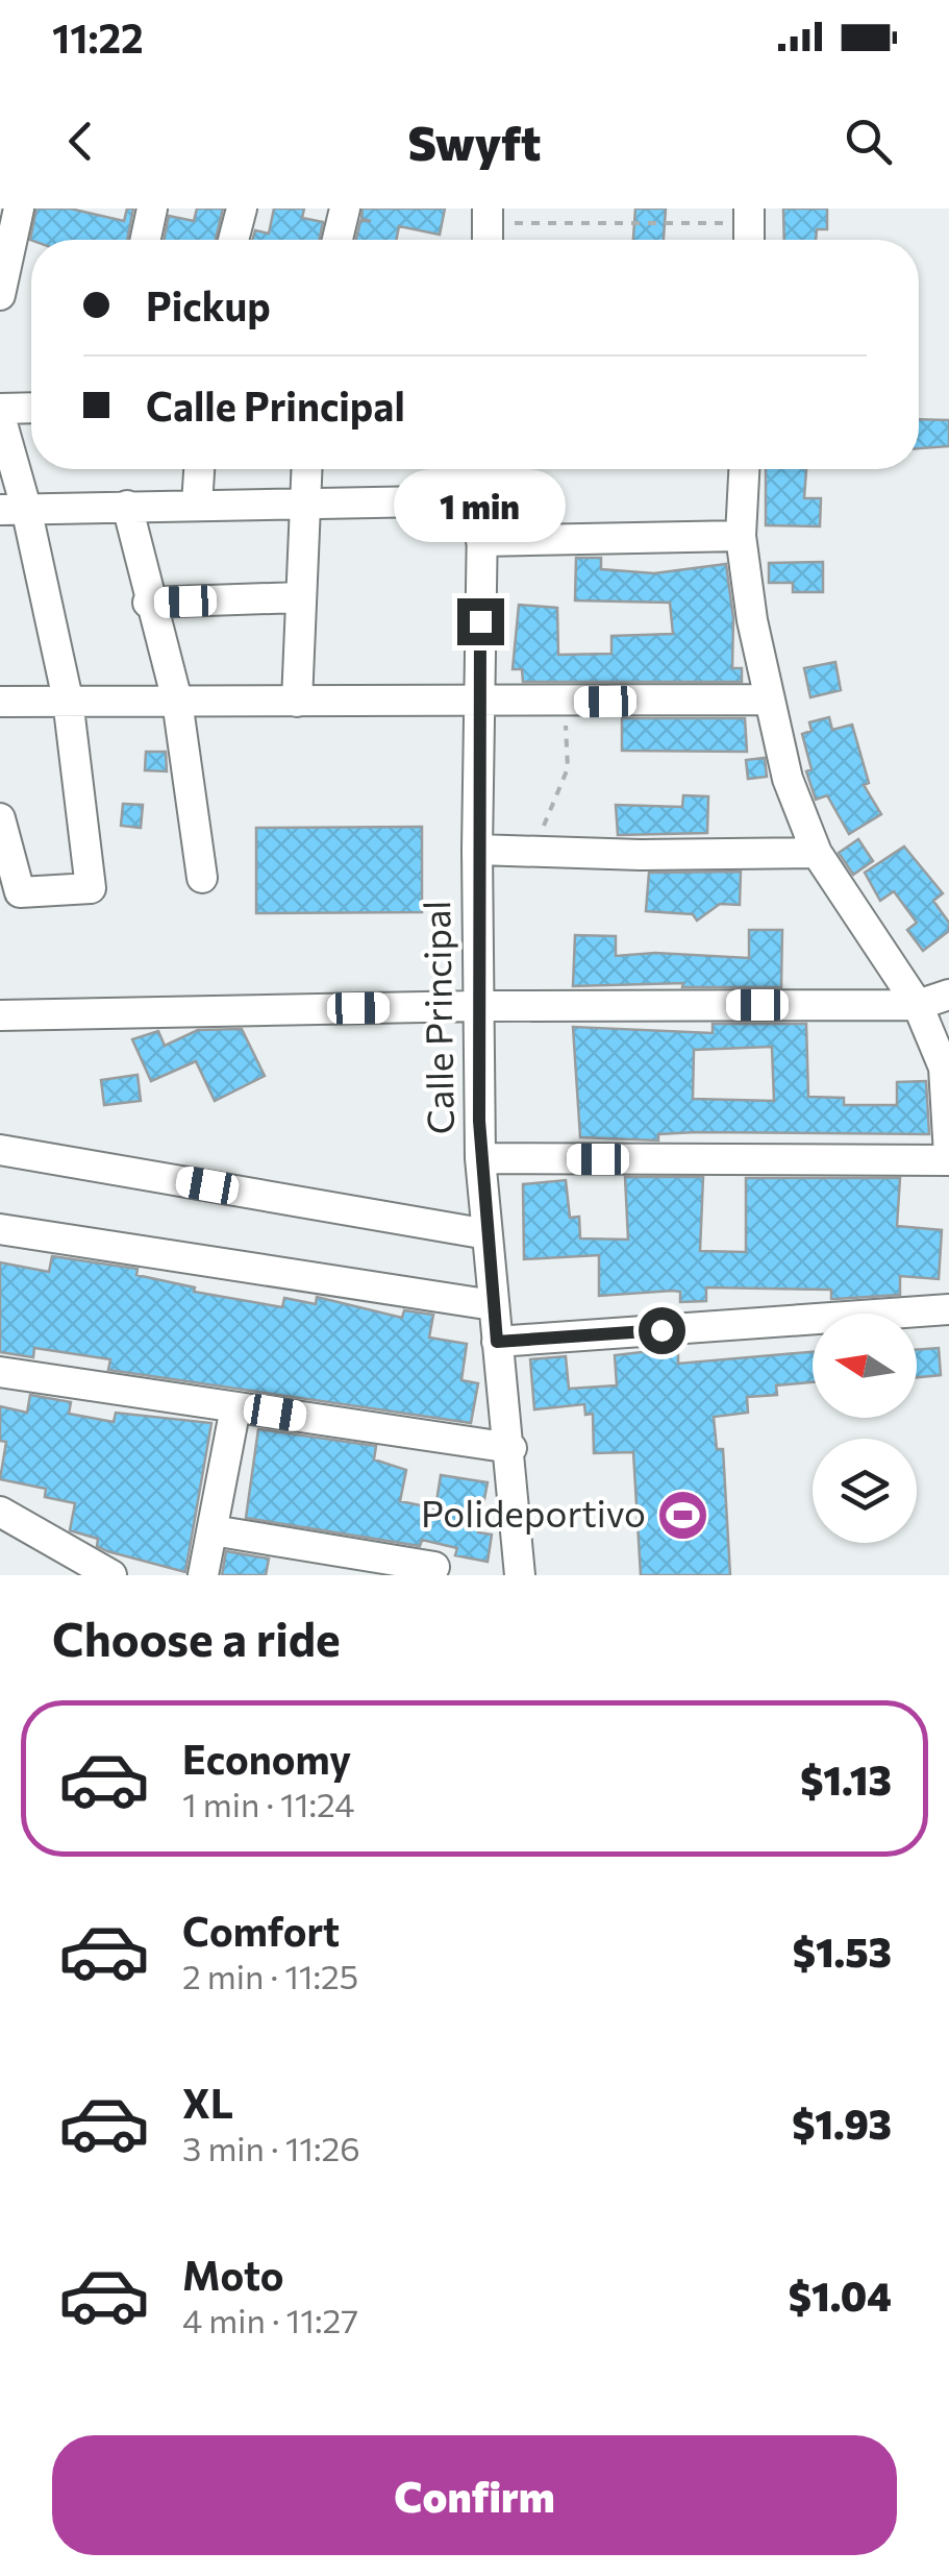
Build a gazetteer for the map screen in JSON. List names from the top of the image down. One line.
{"streets":{"street":["Calle Principal"]},"places":{"sports":["Polideportivo"]},"north":"left","page":{"status":"11:22","header":"Swyft","banner":["Pickup","Calle Principal"],"bubble":"1 min","heading":"Choose a ride","list":[{"name":"Economy","note":"1 min · 11:24","value":"$1.13"},{"name":"Comfort","note":"2 min · 11:25","value":"$1.53"},{"name":"XL","note":"3 min · 11:26","value":"$1.93"},{"name":"Moto","note":"4 min · 11:27","value":"$1.04"}],"buttons":"Confirm"}}
